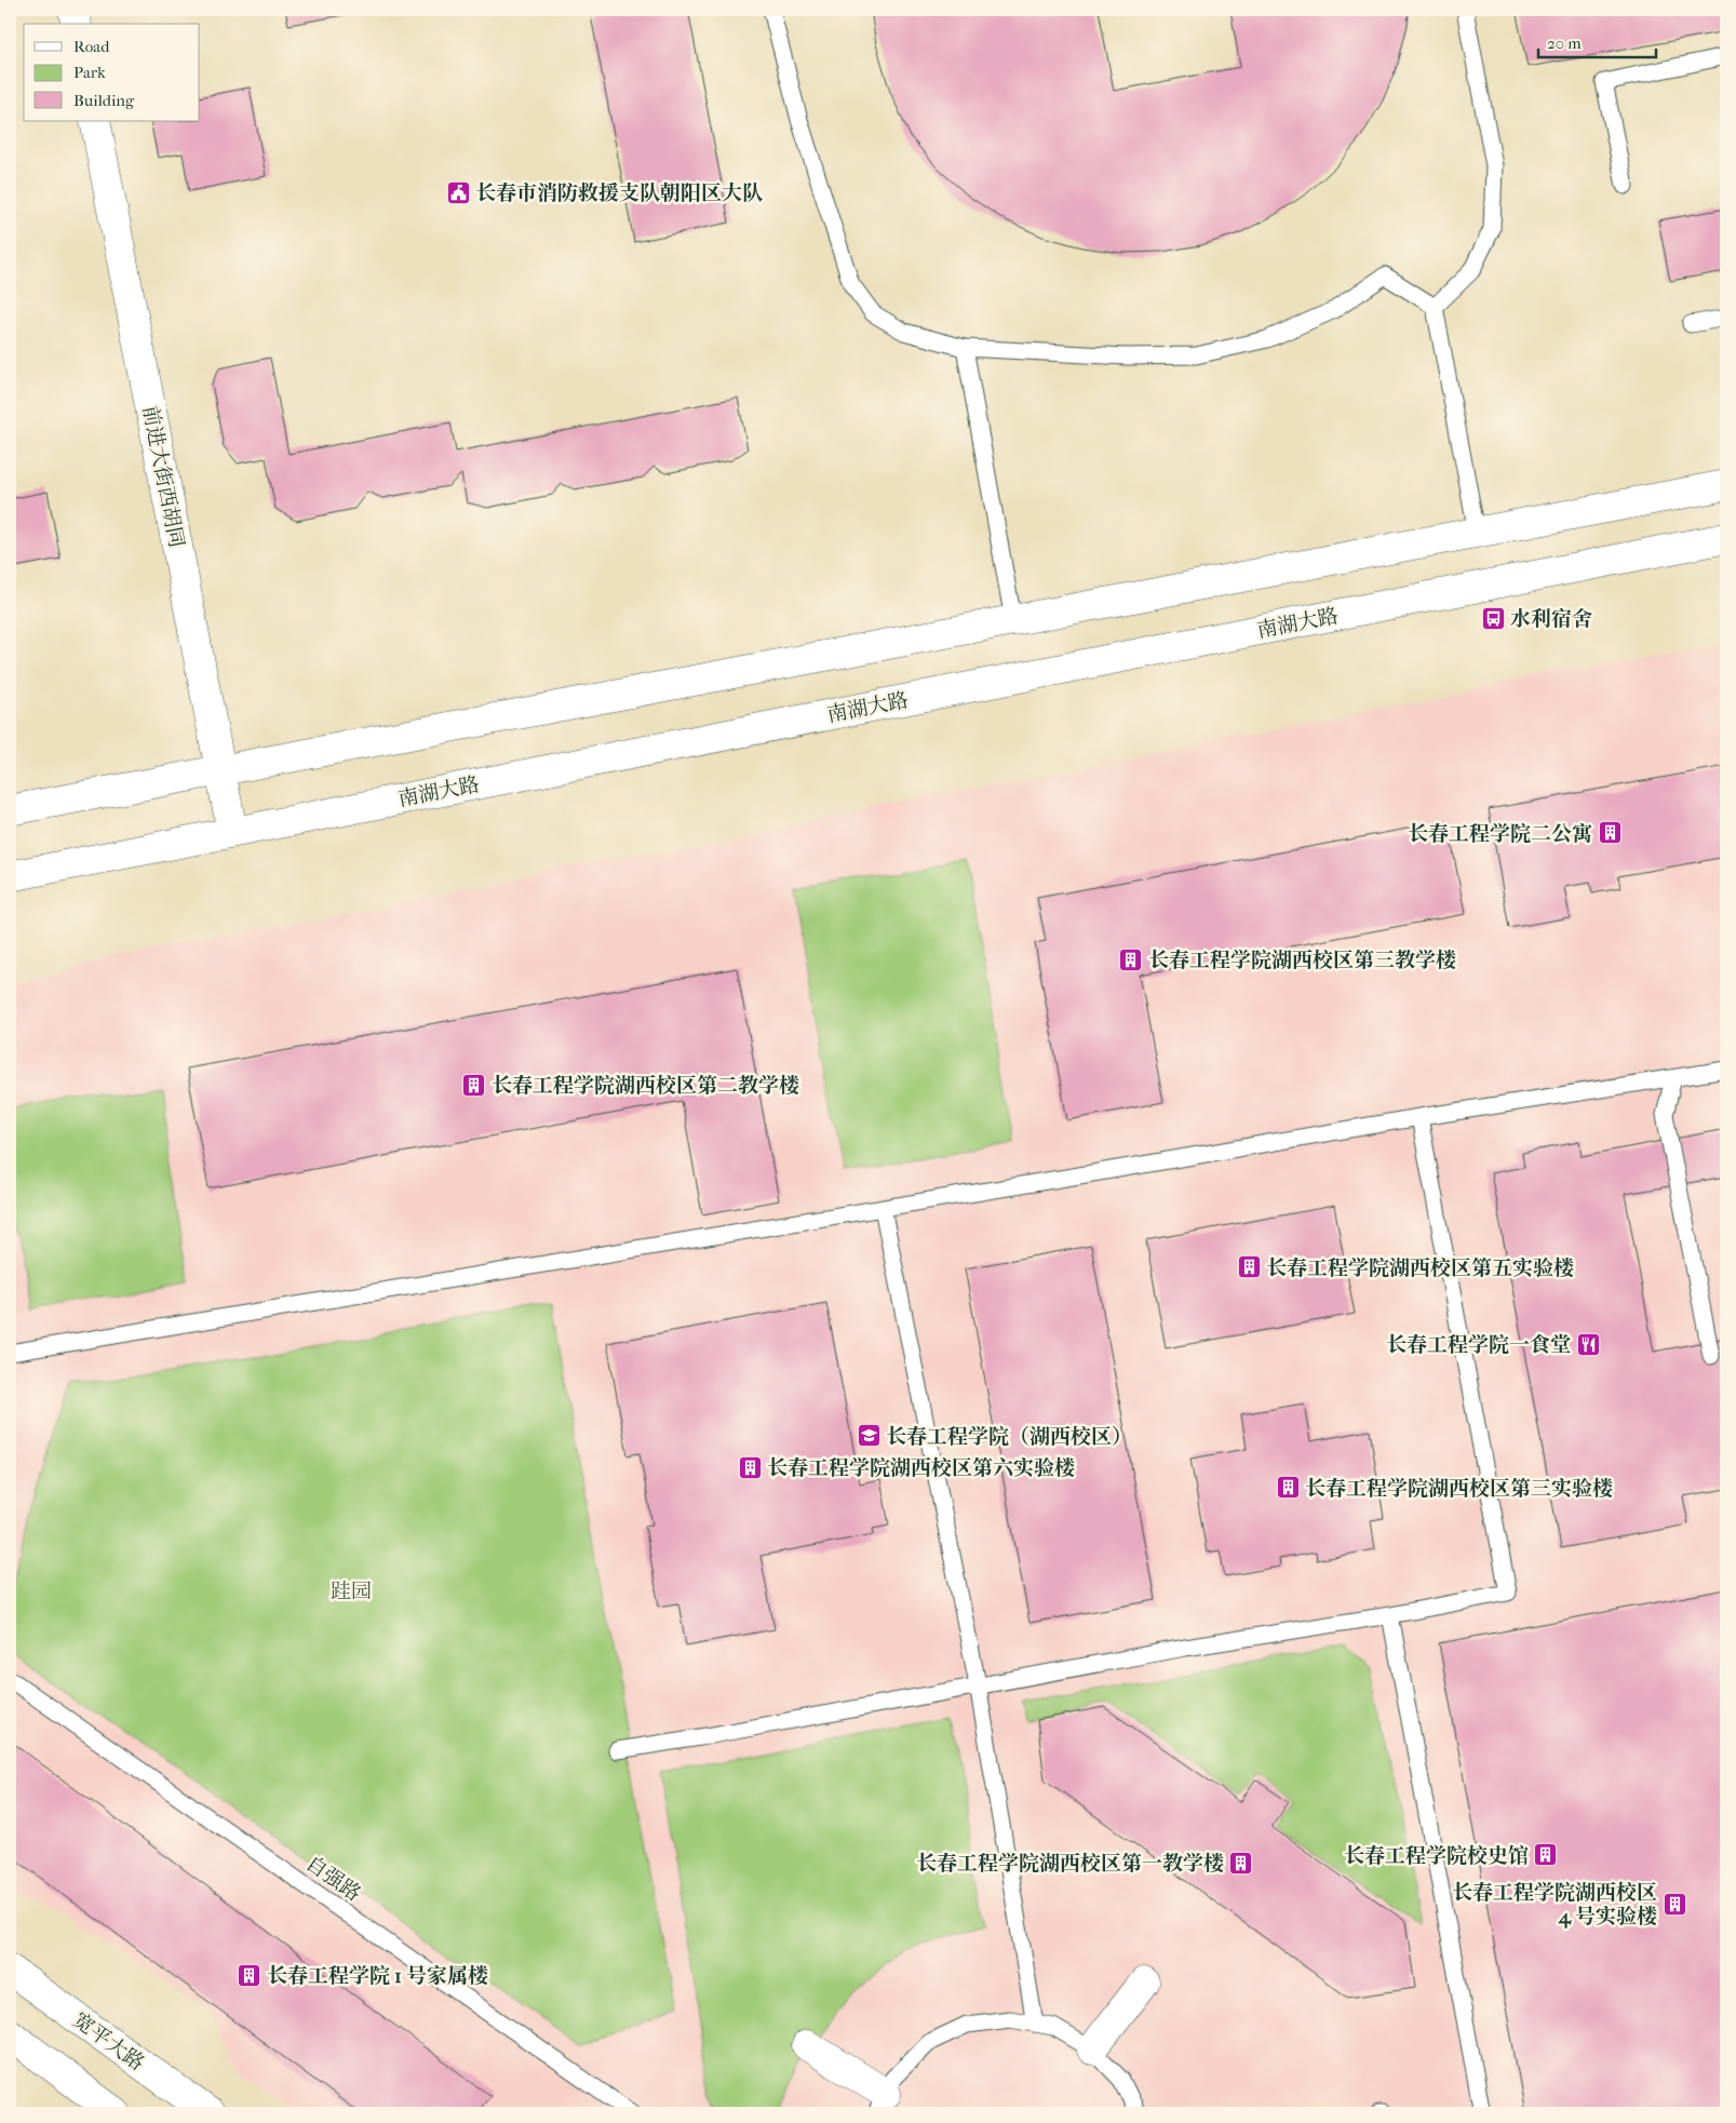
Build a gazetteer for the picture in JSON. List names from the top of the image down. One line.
{"streets":{"main road":["前进大街西胡同","南湖大路","宽平大路"],"lane":["自强路"]},"crossings":[["前进大街西胡同","南湖大路"]],"parks":["跬园"],"places":{"public building":["长春市消防救援支队朝阳区大队"],"bus stop":["水利宿舍"],"building":["长春工程学院二公寓","长春工程学院湖西校区第三教学楼","长春工程学院湖西校区第二教学楼","长春工程学院湖西校区第五实验楼","长春工程学院湖西校区第六实验楼","长春工程学院湖西校区第三实验楼","长春工程学院校史馆","长春工程学院湖西校区第一教学楼","长春工程学院湖西校区 4 号实验楼","长春工程学院 1 号家属楼"],"restaurant":["长春工程学院一食堂"],"school or university":["长春工程学院（湖西校区）"]},"legend":["Road","Park","Building"],"scale_bar":"20 m"}
